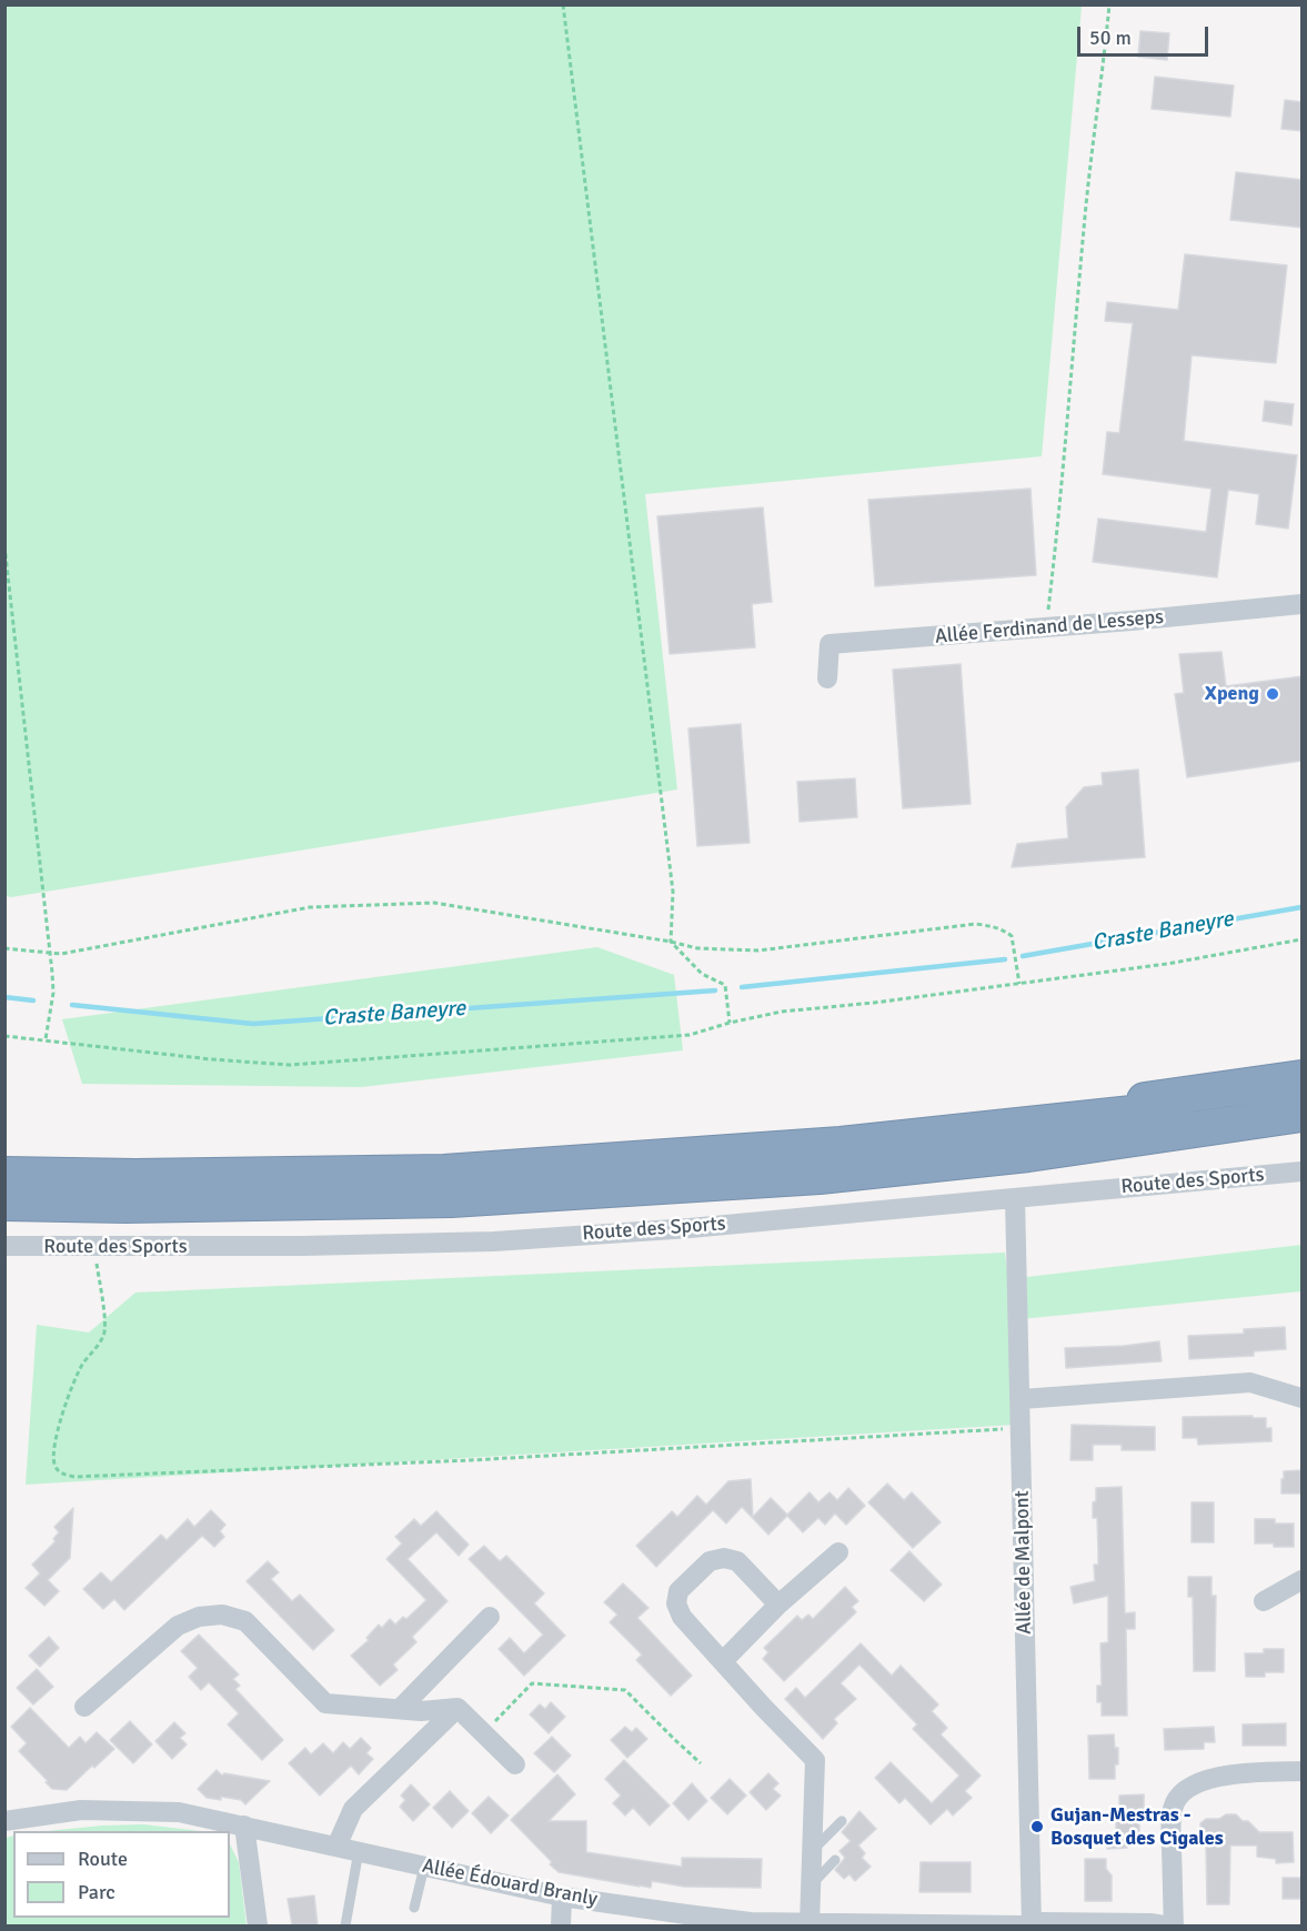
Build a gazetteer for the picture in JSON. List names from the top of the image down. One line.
{"streets":{"street":["Allée Ferdinand de Lesseps","Route des Sports","Allée de Malpont","Allée Édouard Branly"]},"crossings":[["Route des Sports","Allée de Malpont"]],"water":["Craste Baneyre"],"places":["Xpeng","Gujan-Mestras - Bosquet des Cigales"],"legend":["Route","Parc"],"scale_bar":"50 m"}
